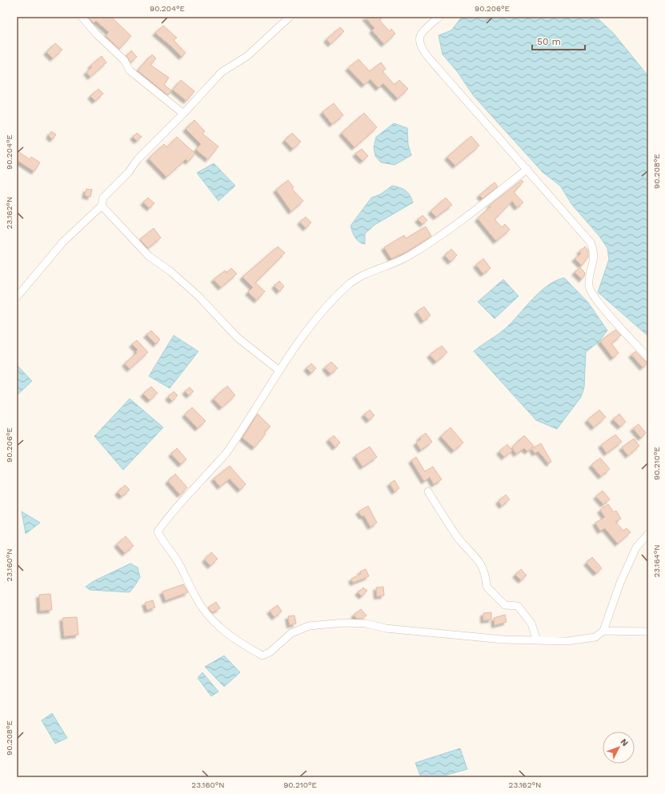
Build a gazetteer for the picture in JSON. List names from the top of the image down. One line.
{"scale_bar":"50 m","north":"top right","coordinates":["90.204°E","90.206°E","90.208°E","23.162°N","90.210°E","23.164°N","23.160°N"]}
